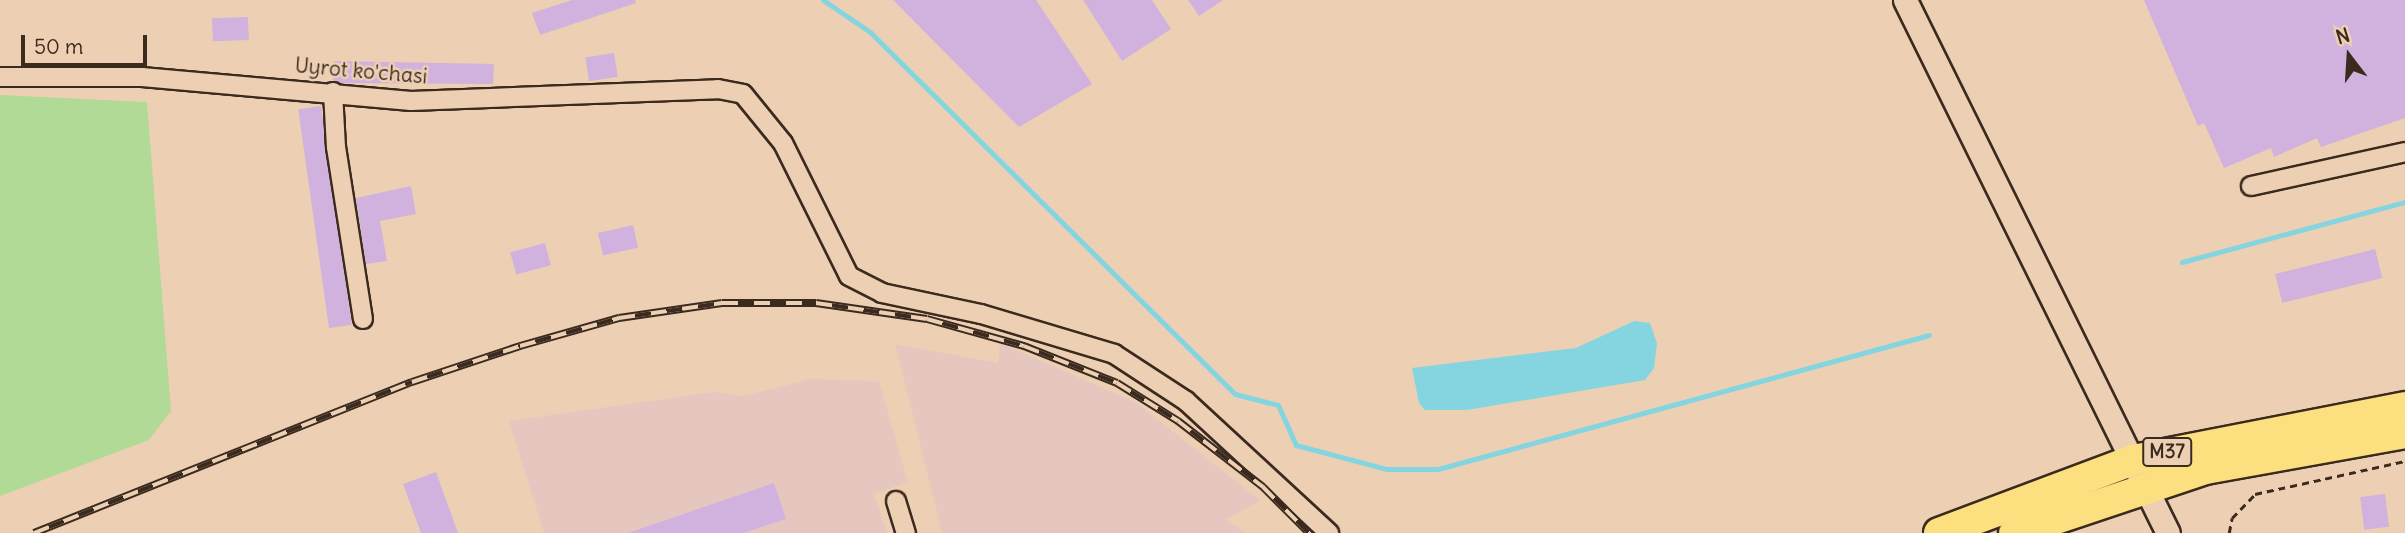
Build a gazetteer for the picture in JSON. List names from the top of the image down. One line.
{"streets":{"highway":["M37"],"street":["Uyrot ko'chasi"]},"scale_bar":"50 m","north":"top"}
